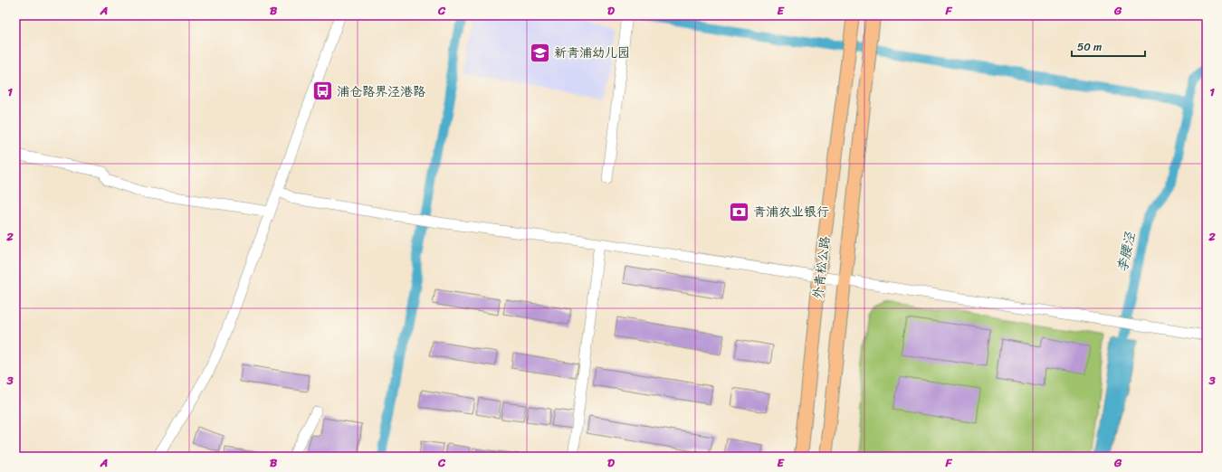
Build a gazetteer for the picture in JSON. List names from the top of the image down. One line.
{"streets":{"main road":["外青松公路"]},"water":["李腰泾"],"places":{"school or university":["新青浦幼儿园"],"bus stop":["浦仓路界泾港路"],"bank":["青浦农业银行"]},"scale_bar":"50 m","grid":{"columns":["A","B","C","D","E","F","G"],"rows":["1","2","3"]}}
